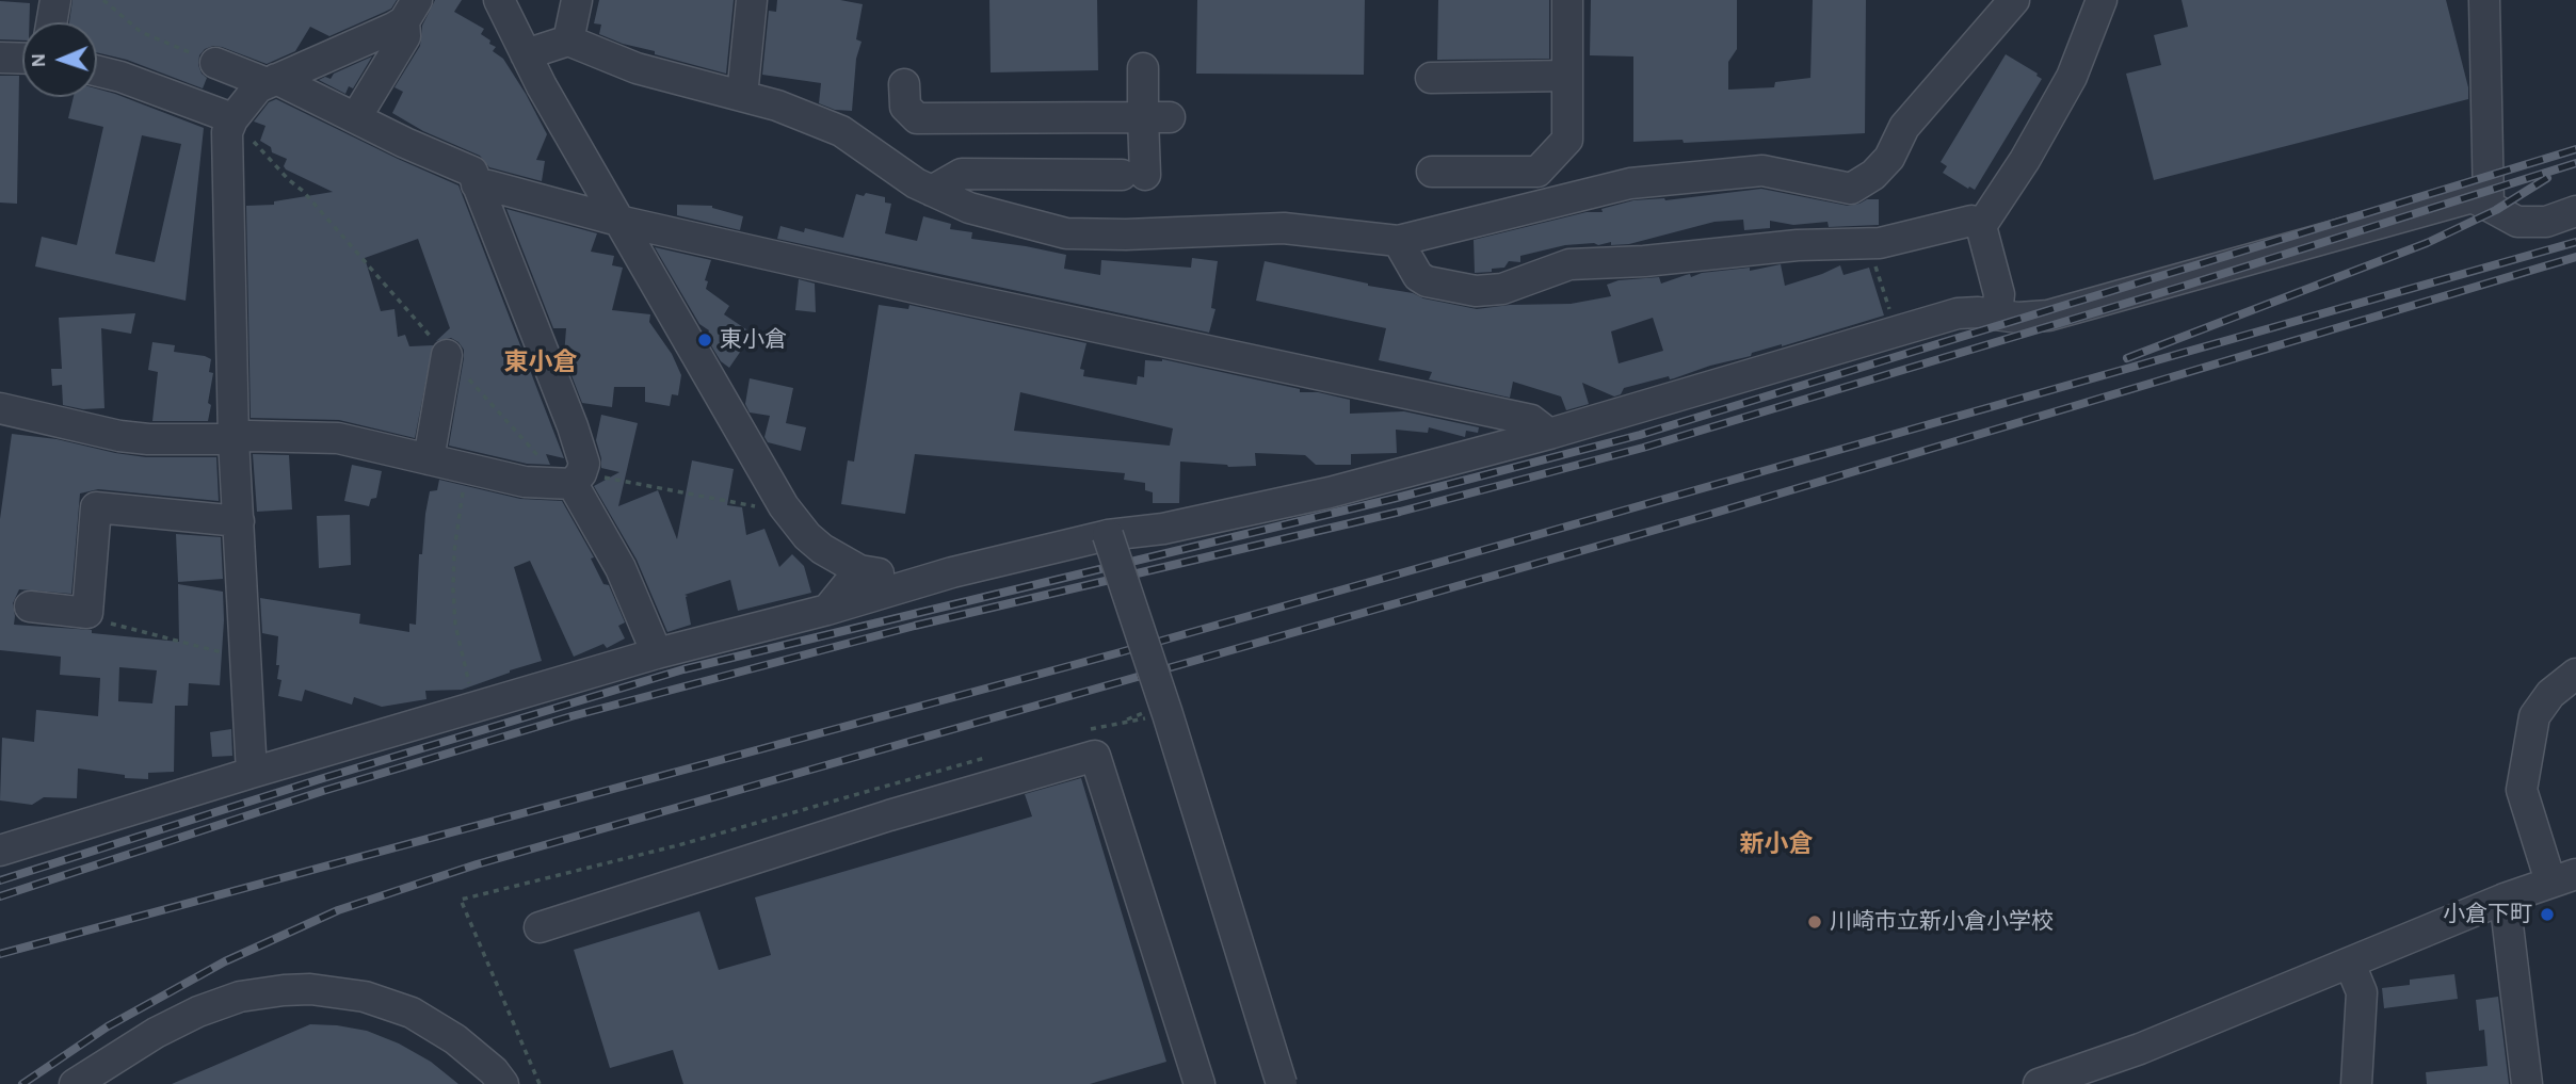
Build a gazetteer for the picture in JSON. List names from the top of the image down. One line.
{"districts":["東小倉","新小倉"],"places":["東小倉","小倉下町","川崎市立新小倉小学校"],"north":"left"}
